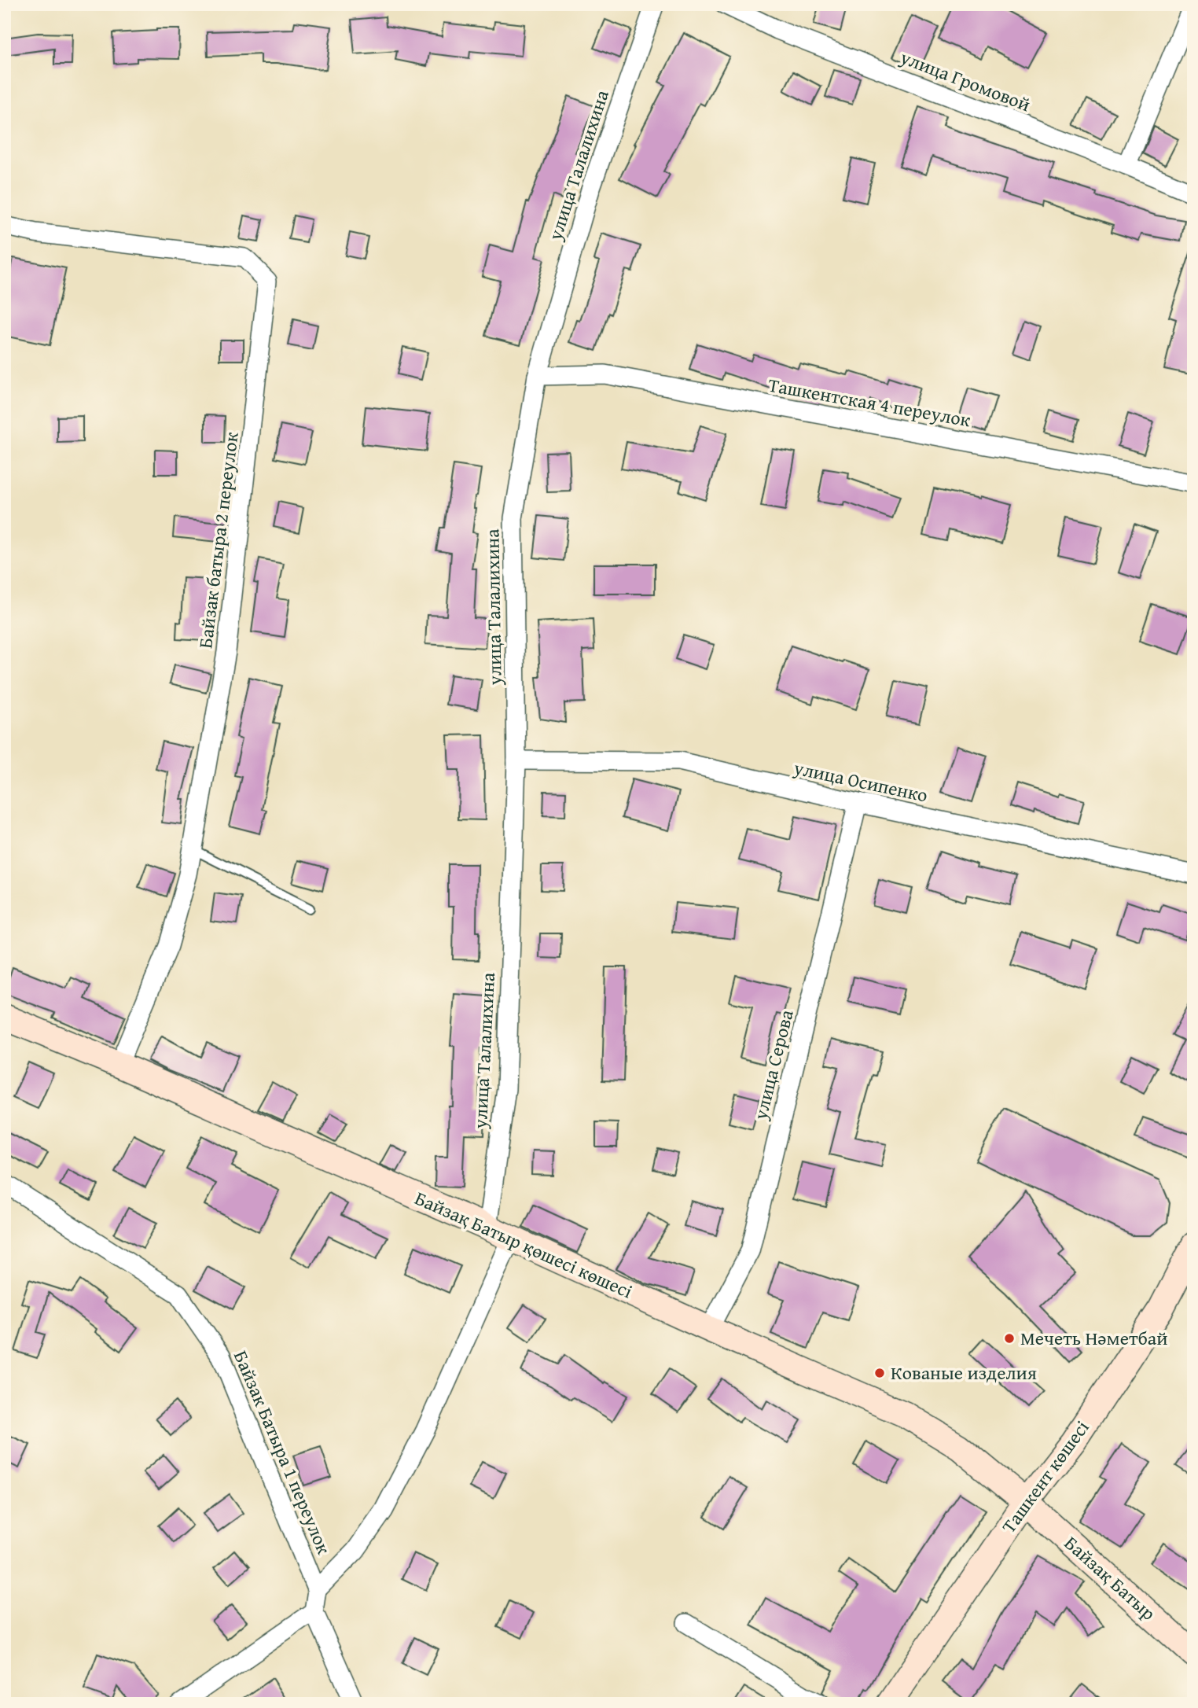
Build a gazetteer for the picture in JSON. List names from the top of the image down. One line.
{"streets":{"main road":["Байзақ Батыр қөшесі көшесі","Ташкент көшесі","Байзақ Батыр"],"street":["улица Громовой","улица Талалихина","Ташкентская 4 переулок","Байзак батыра 2 переулок","улица Осипенко","улица Серова","Байзак Батыра 1 переулок"]},"crossings":[["улица Талалихина","Ташкентская 4 переулок"],["улица Талалихина","улица Осипенко"],["улица Талалихина","Байзақ Батыр қөшесі көшесі"],["Байзак батыра 2 переулок","Байзақ Батыр қөшесі көшесі"],["улица Осипенко","улица Серова"],["улица Серова","Байзақ Батыр қөшесі көшесі"],["Байзақ Батыр қөшесі көшесі","Ташкент көшесі"],["Байзақ Батыр қөшесі көшесі","Байзақ Батыр"],["Ташкент көшесі","Байзақ Батыр"]],"places":["Мечеть Нәметбай","Кованые изделия"]}
